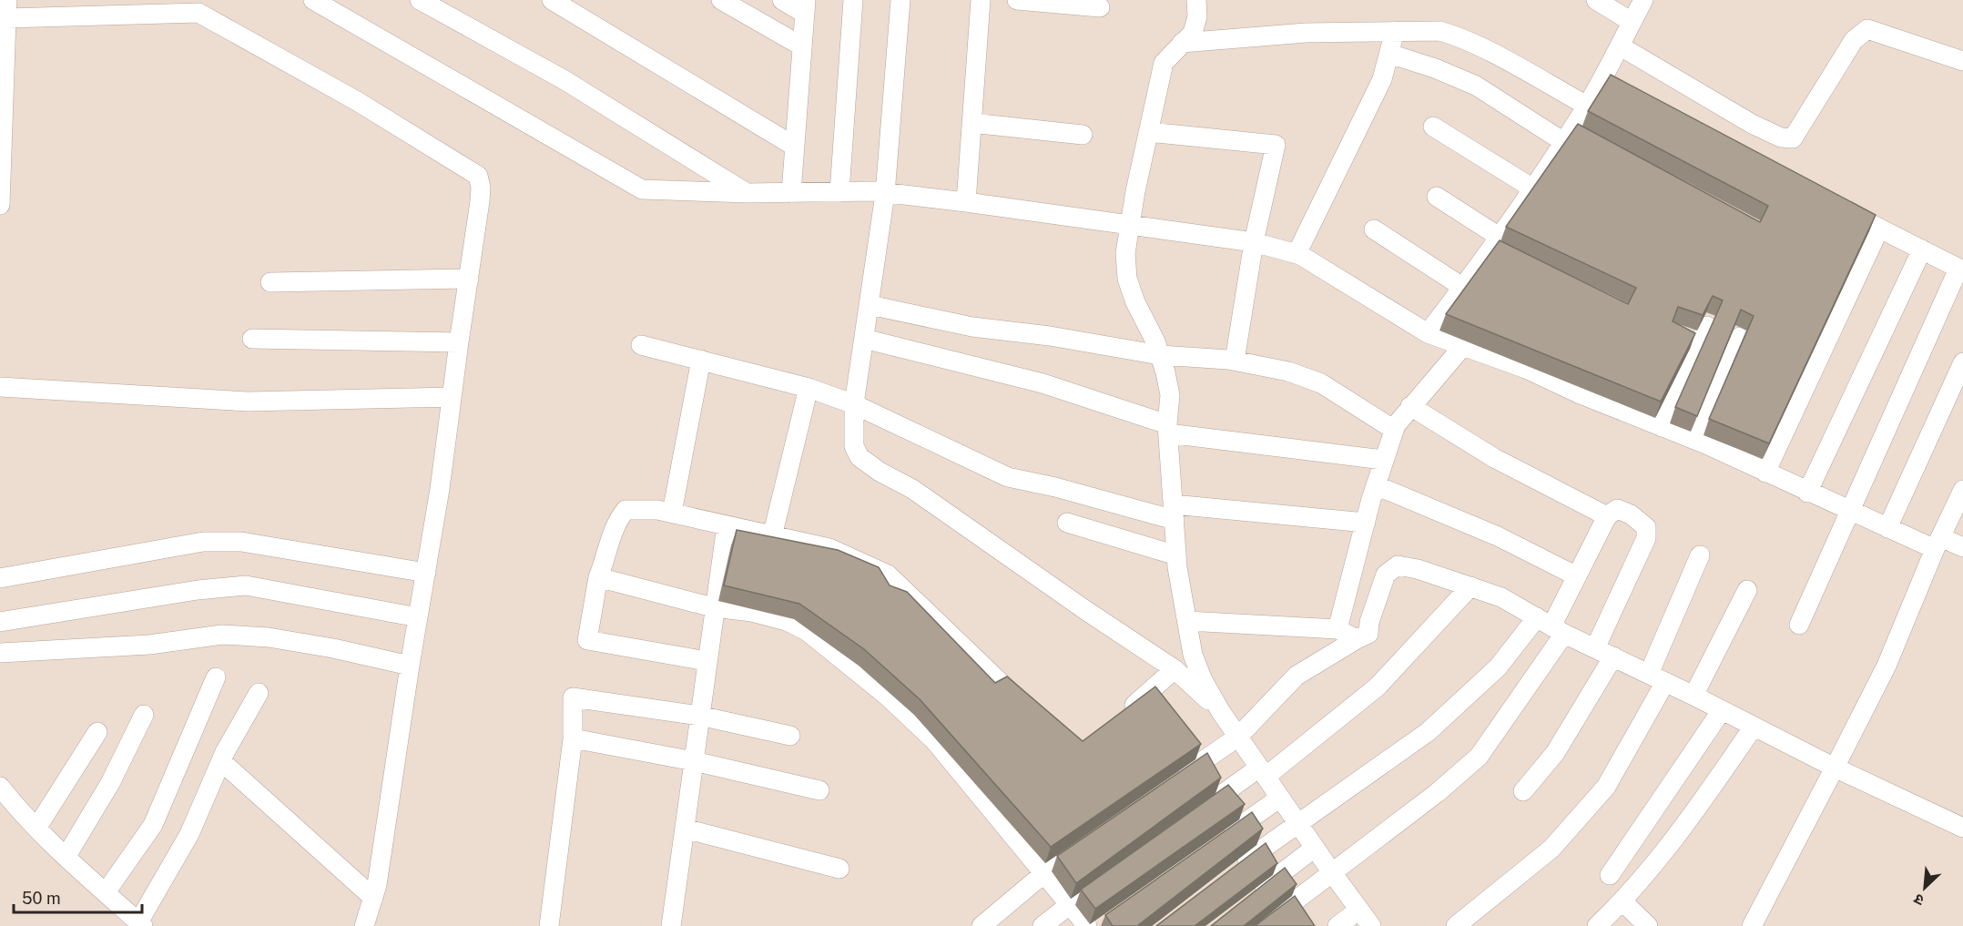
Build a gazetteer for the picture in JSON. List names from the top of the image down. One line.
{"scale_bar":"50 m","north":"bottom left"}
